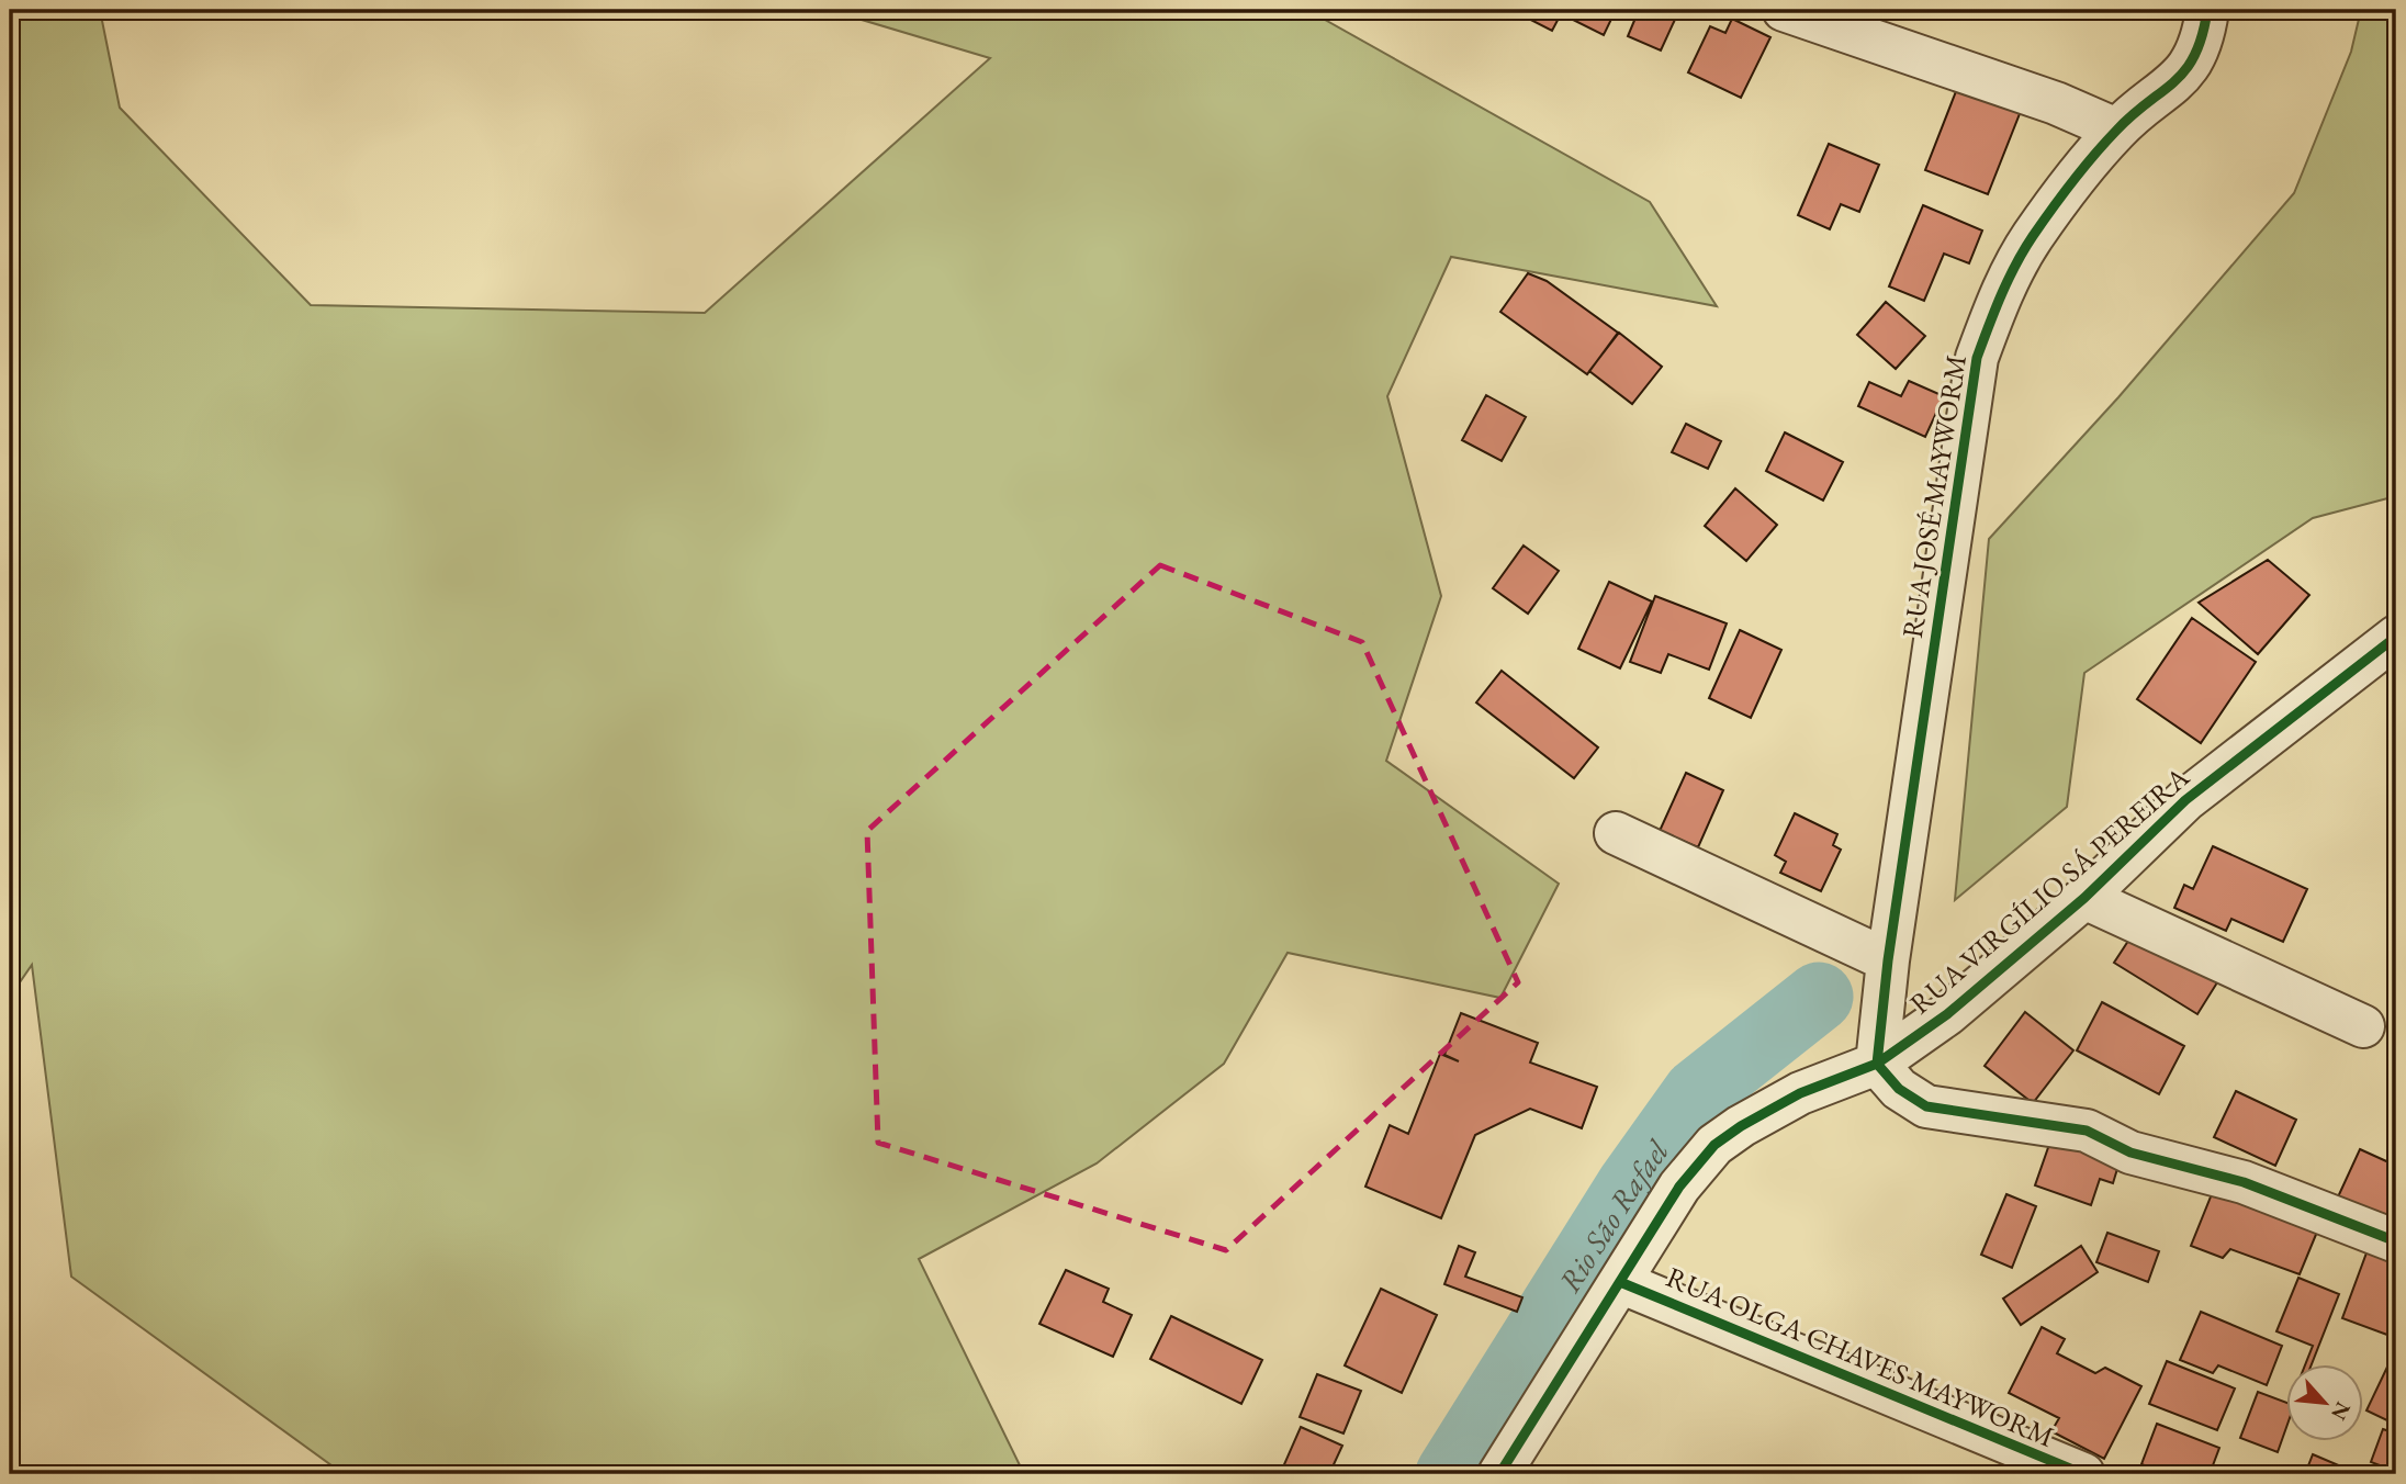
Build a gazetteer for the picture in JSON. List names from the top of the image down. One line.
{"streets":{"street":["RUA JOSÉ MAYWORM","RUA VIRGÍLIO SÁ PEREIRA","RUA OLGA CHAVES MAYWORM"]},"crossings":[["RUA JOSÉ MAYWORM","RUA VIRGÍLIO SÁ PEREIRA"],["RUA VIRGÍLIO SÁ PEREIRA","RUA OLGA CHAVES MAYWORM"]],"water":["Rio São Rafael"],"north":"bottom right"}
